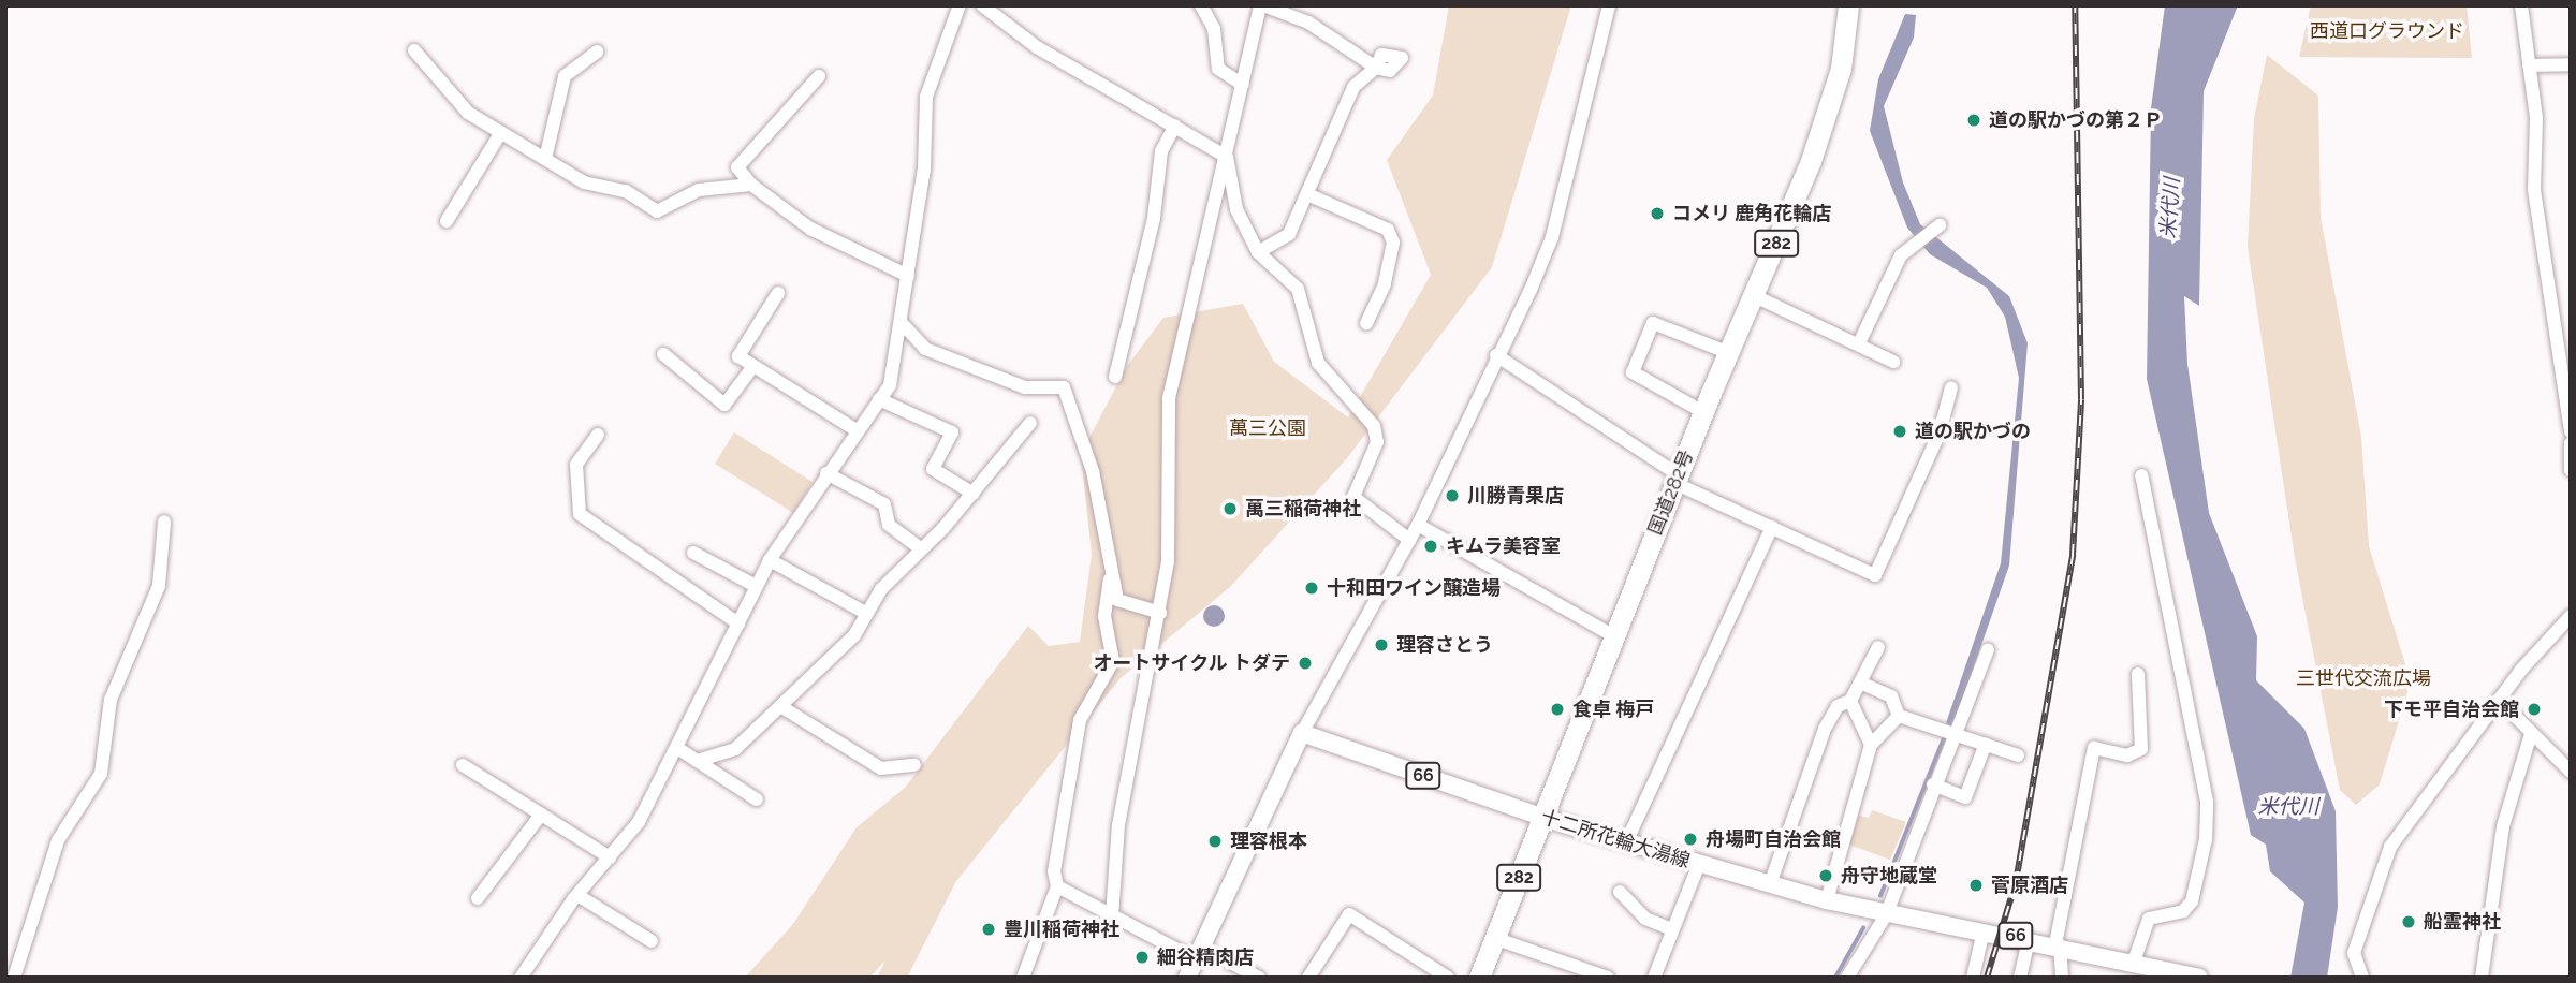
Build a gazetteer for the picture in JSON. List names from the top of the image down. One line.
{"streets":{"highway":["282","国道282号"],"main road":["66","十二所花輪大湯線"]},"crossings":[["国道282号","十二所花輪大湯線"]],"water":["米代川"],"parks":["西道口グラウンド","萬三公園","三世代交流広場"],"places":["道の駅かづの第２Ｐ","コメリ 鹿角花輪店","道の駅かづの","川勝青果店","萬三稲荷神社","キムラ美容室","十和田ワイン醸造場","理容さとう","オートサイクル トダテ","食卓 梅戸","下モ平自治会館","舟場町自治会館","理容根本","舟守地蔵堂","菅原酒店","船霊神社","豊川稲荷神社","細谷精肉店"]}
